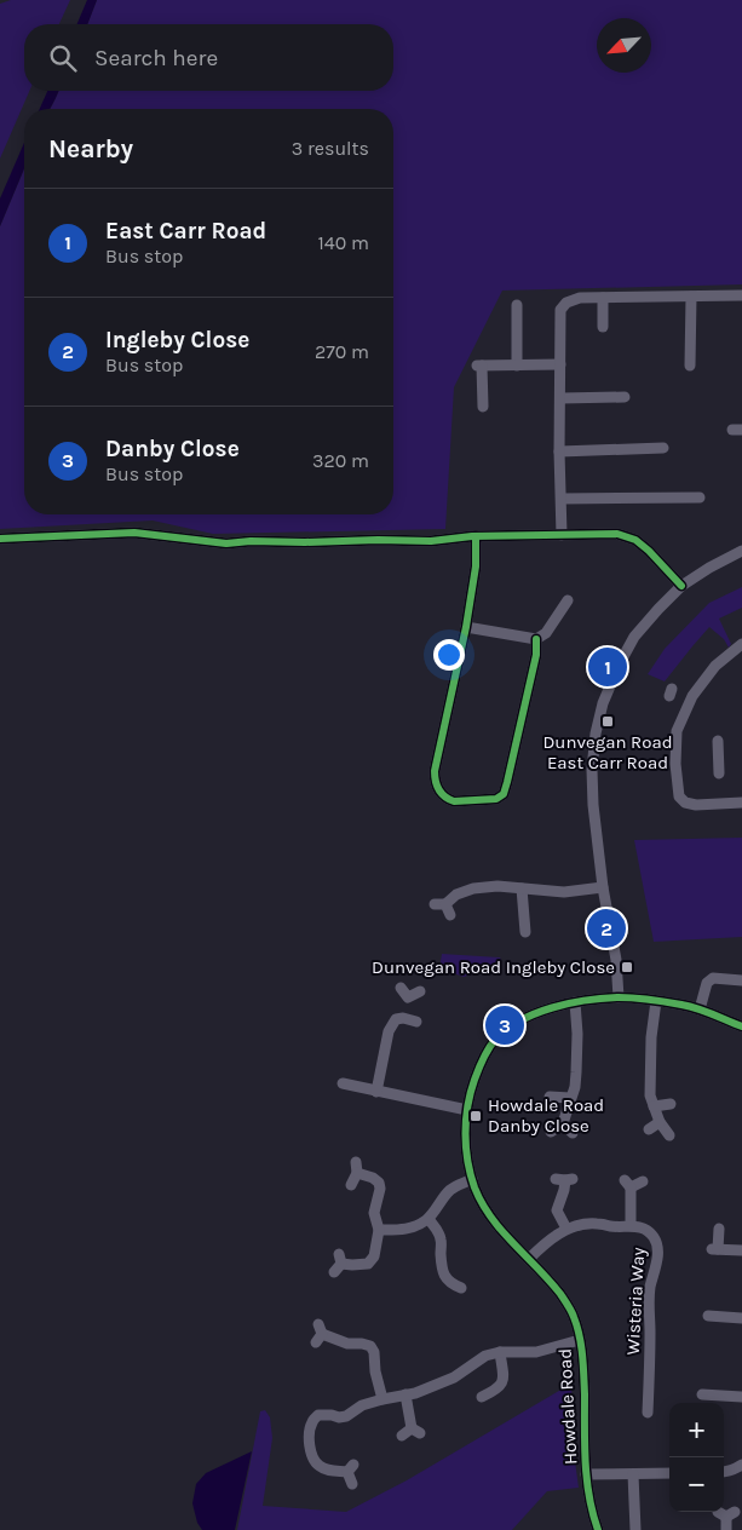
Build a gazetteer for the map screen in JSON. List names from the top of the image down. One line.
{"streets":{"street":["Wisteria Way","Howdale Road"]},"crossings":[["Wisteria Way","Howdale Road"]],"places":{"transit":["Dunvegan Road East Carr Road","Dunvegan Road Ingleby Close","Howdale Road Danby Close"]},"north":"bottom left","page":{"search":"Search here","heading":["Nearby","3 results"],"list":[{"mark":"1","name":"East Carr Road","note":"Bus stop","value":"140 m"},{"mark":"2","name":"Ingleby Close","note":"Bus stop","value":"270 m"},{"mark":"3","name":"Danby Close","note":"Bus stop","value":"320 m"}],"pins":["1","2","3"],"map_buttons":["+","−"]}}
